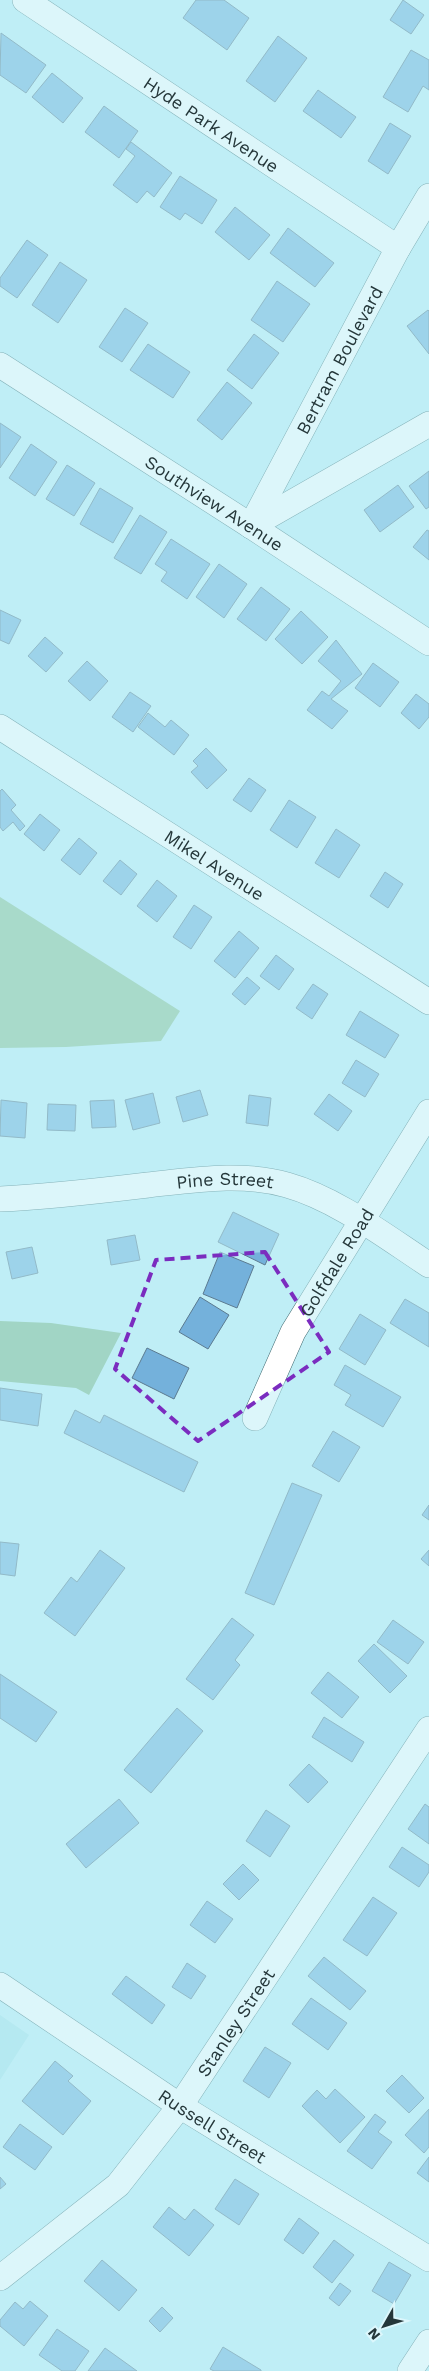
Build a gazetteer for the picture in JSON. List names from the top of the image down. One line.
{"streets":{"street":["Hyde Park Avenue","Bertram Boulevard","Southview Avenue","Mikel Avenue","Pine Street","Golfdale Road","Stanley Street","Russell Street"]},"crossings":[["Hyde Park Avenue","Bertram Boulevard"],["Bertram Boulevard","Southview Avenue"],["Pine Street","Golfdale Road"],["Stanley Street","Russell Street"]],"north":"bottom left"}
